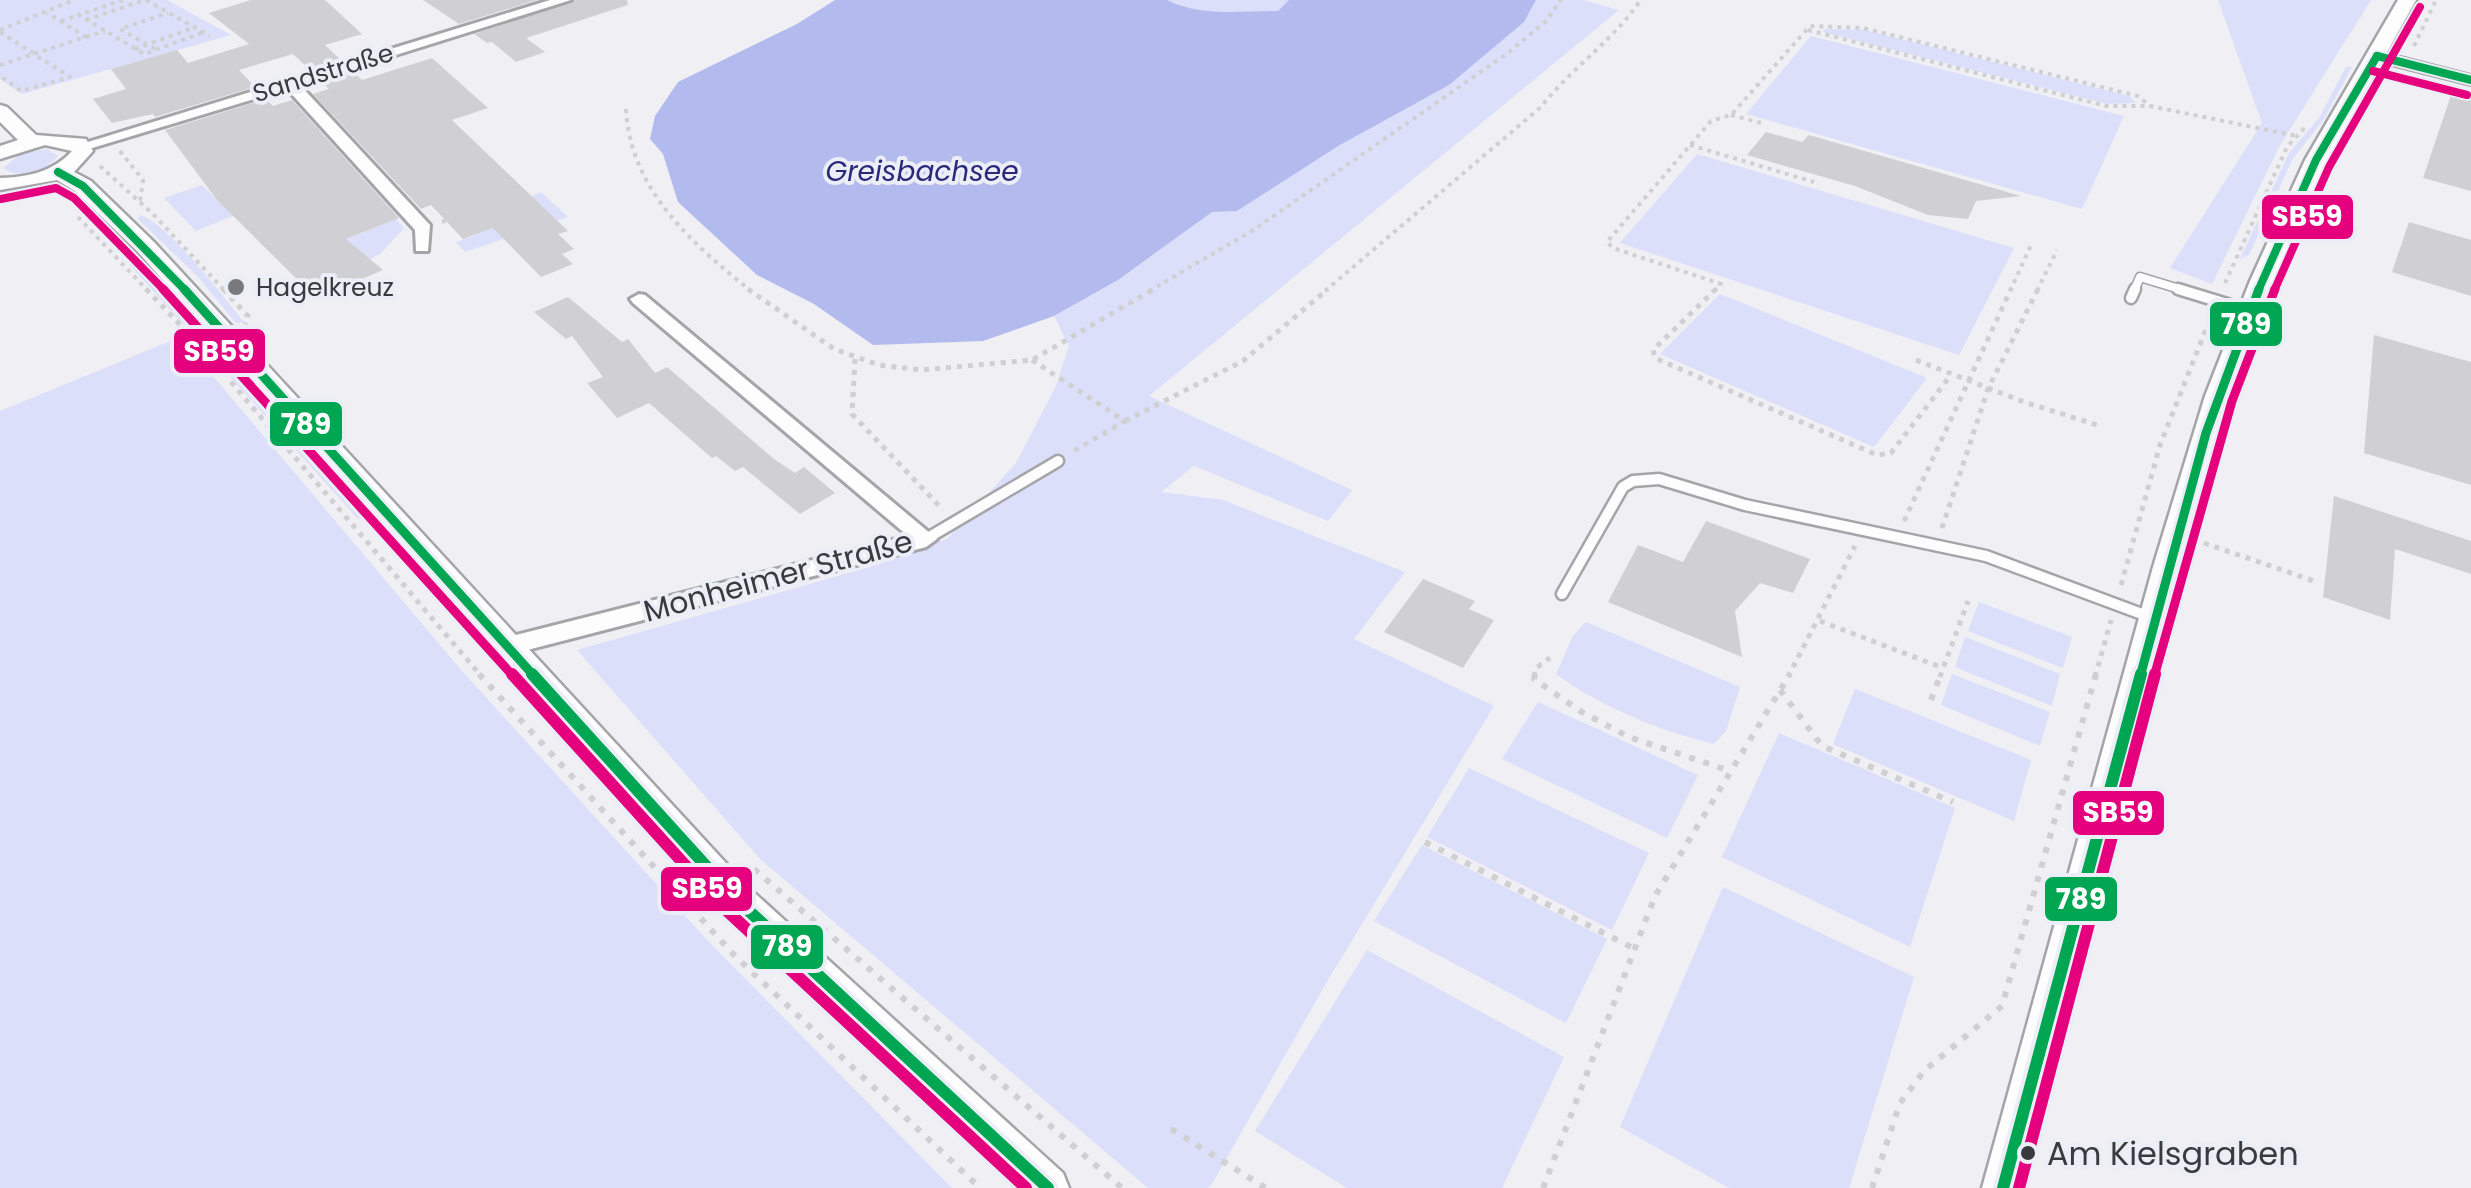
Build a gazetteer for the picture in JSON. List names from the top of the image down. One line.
{"streets":{"street":["Sandstraße","Monheimer Straße"]},"water":["Greisbachsee"],"places":["Hagelkreuz","Am Kielsgraben"],"lines":["transit line SB59","transit line 789"]}
